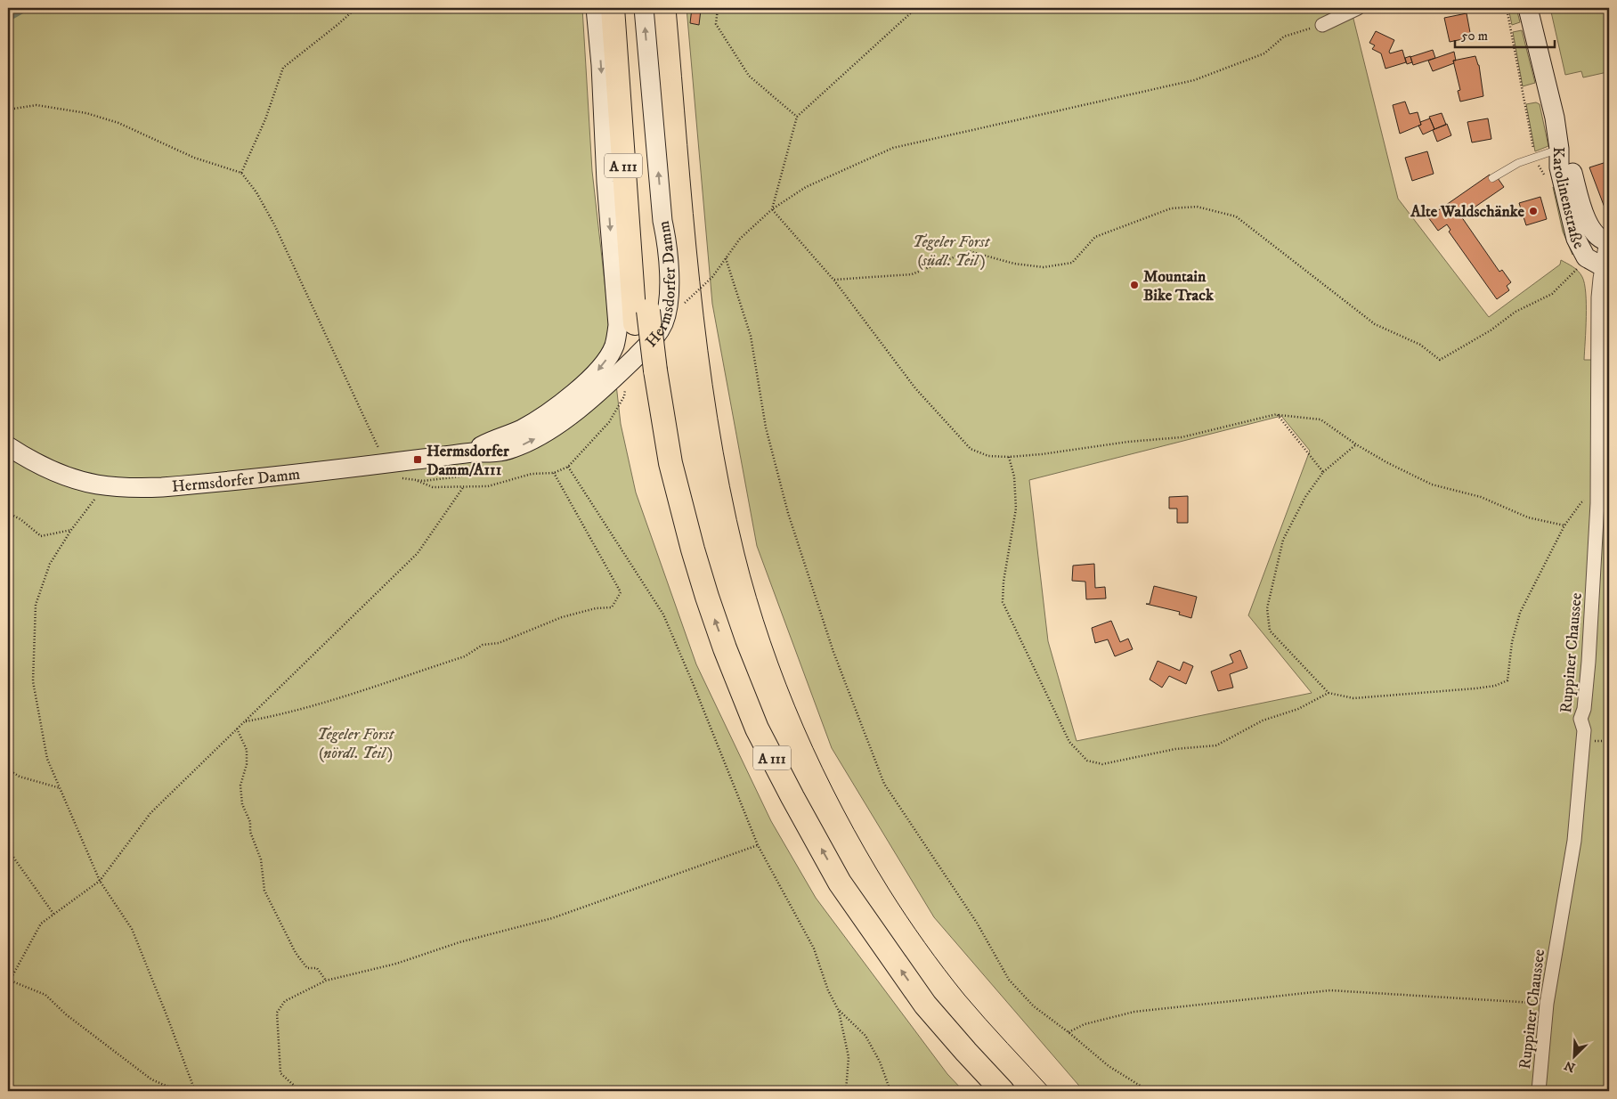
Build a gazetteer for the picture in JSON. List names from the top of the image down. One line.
{"streets":{"highway":["A 111"],"main road":["Karolinenstraße","Hermsdorfer Damm"],"street":["Ruppiner Chaussee"]},"crossings":[["Karolinenstraße","Ruppiner Chaussee"]],"parks":["Tegeler Forst (südl. Teil)","Tegeler Forst (nördl. Teil)"],"places":{"other":["Alte Waldschänke","Mountain Bike Track"],"transit":["Hermsdorfer Damm/A111"]},"scale_bar":"50 m","north":"bottom left"}
